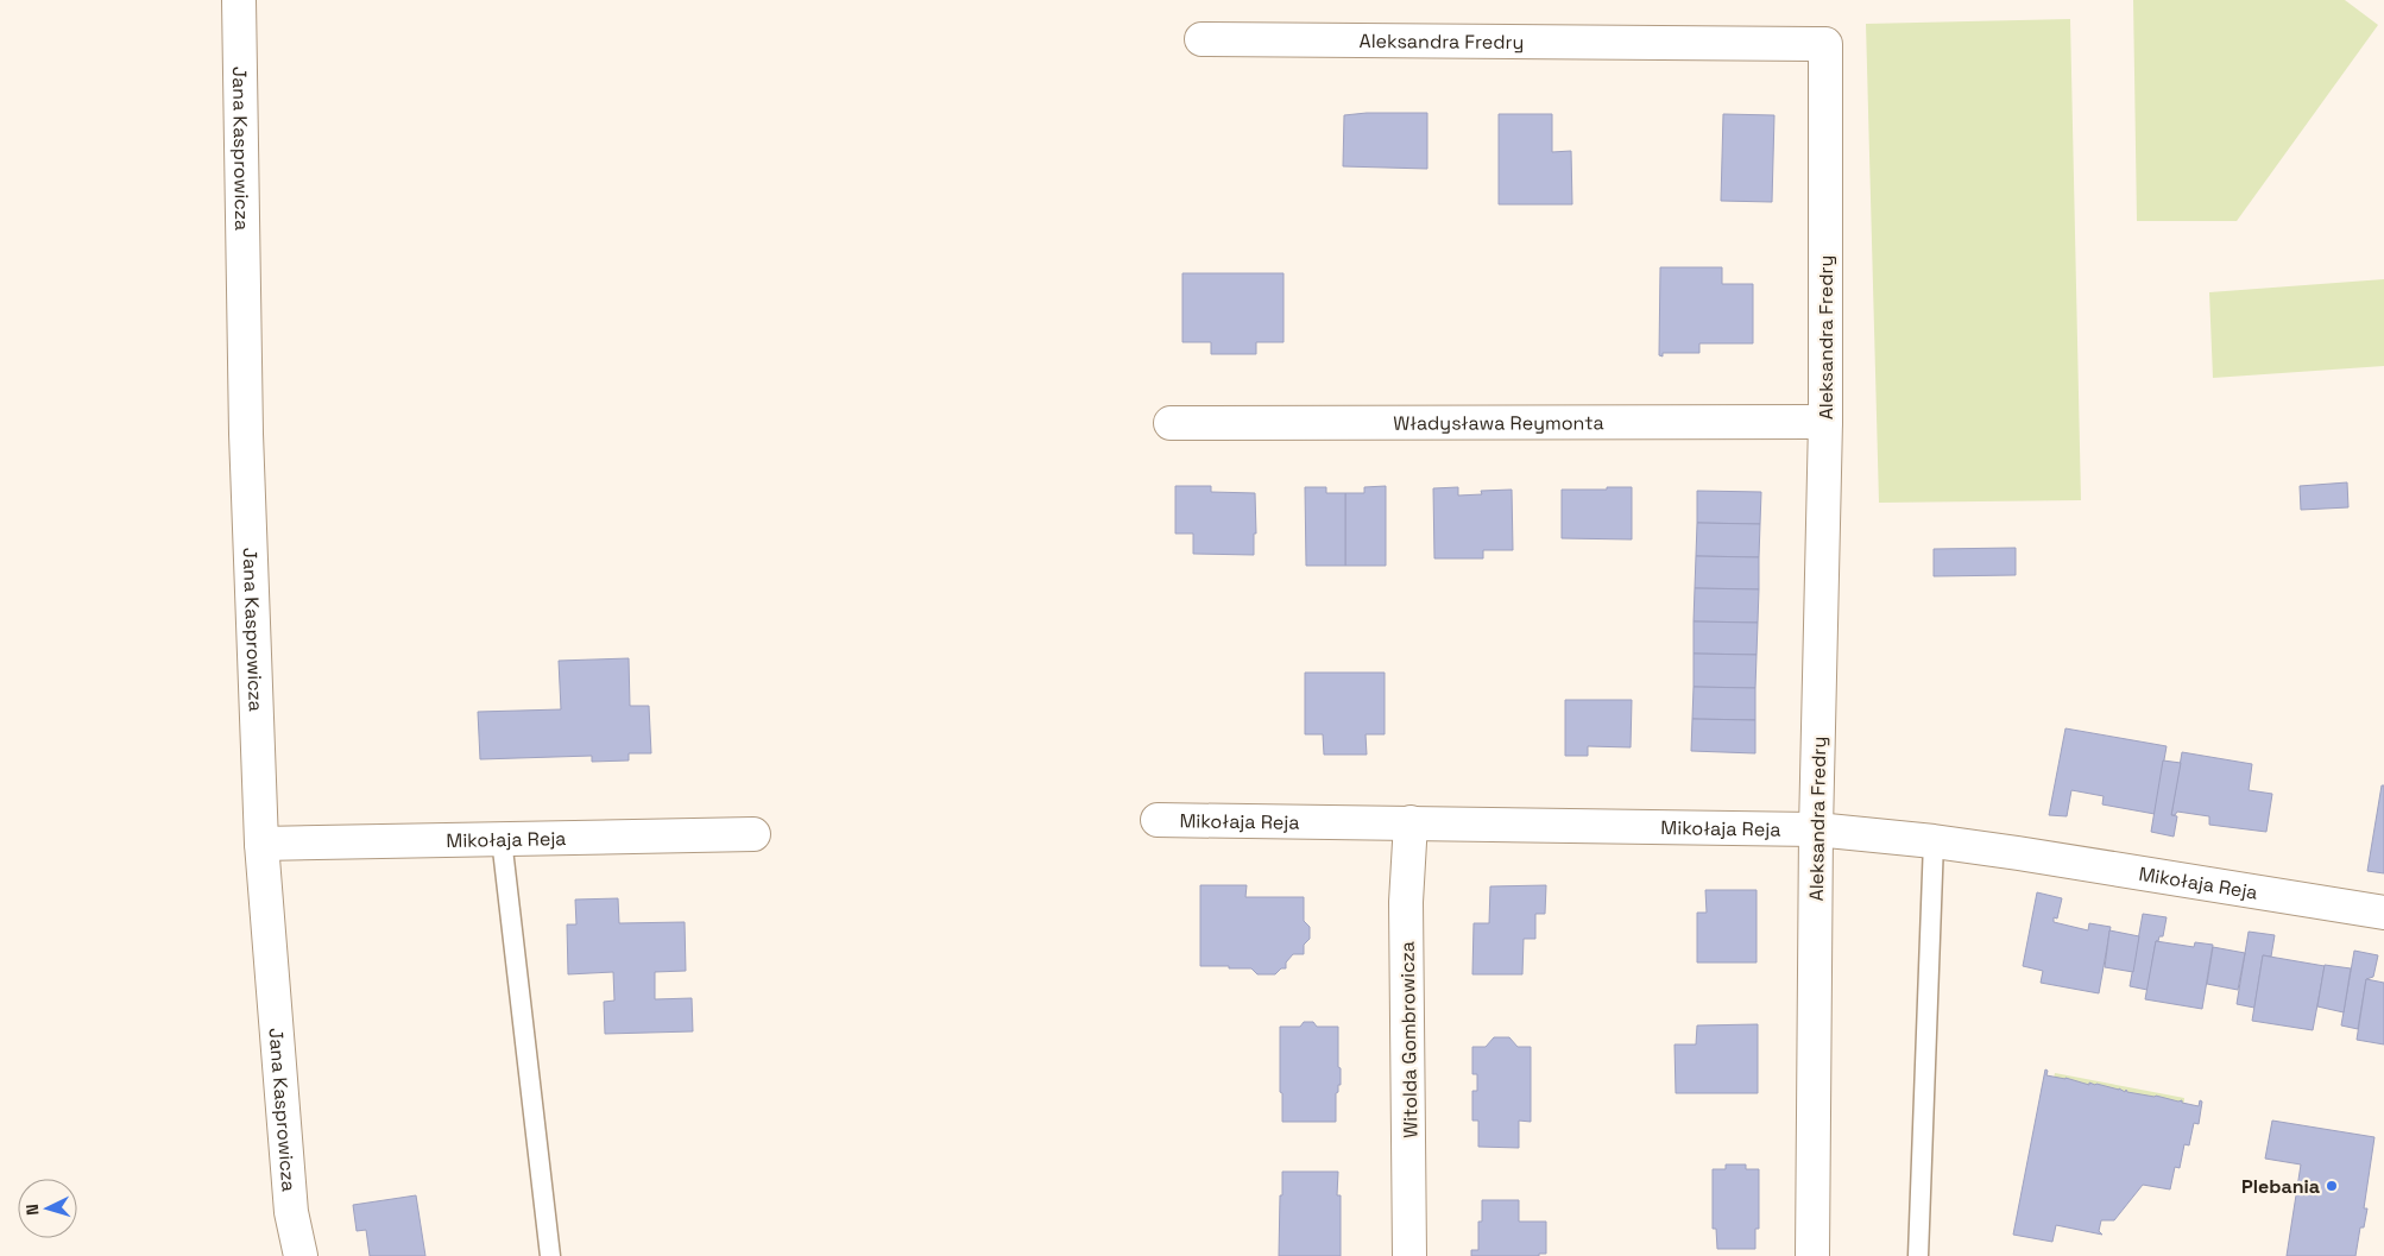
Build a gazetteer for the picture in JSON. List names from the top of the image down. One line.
{"streets":{"street":["Aleksandra Fredry","Jana Kasprowicza","Władysława Reymonta","Mikołaja Reja","Witolda Gombrowicza"]},"crossings":[["Aleksandra Fredry","Władysława Reymonta"],["Aleksandra Fredry","Mikołaja Reja"],["Jana Kasprowicza","Mikołaja Reja"],["Mikołaja Reja","Witolda Gombrowicza"]],"places":["Plebania"],"north":"left"}
